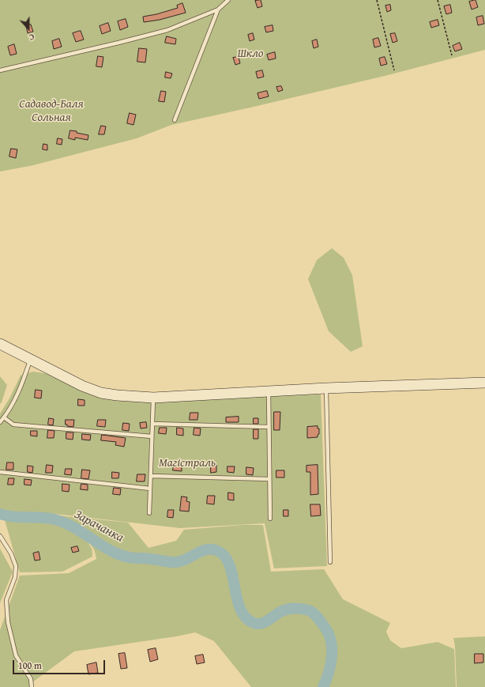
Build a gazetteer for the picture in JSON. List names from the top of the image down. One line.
{"water":["Зарачанка"],"parks":["Шкло","Садавод-Баля Сольная","Магістраль"],"scale_bar":"100 m","north":"bottom"}
